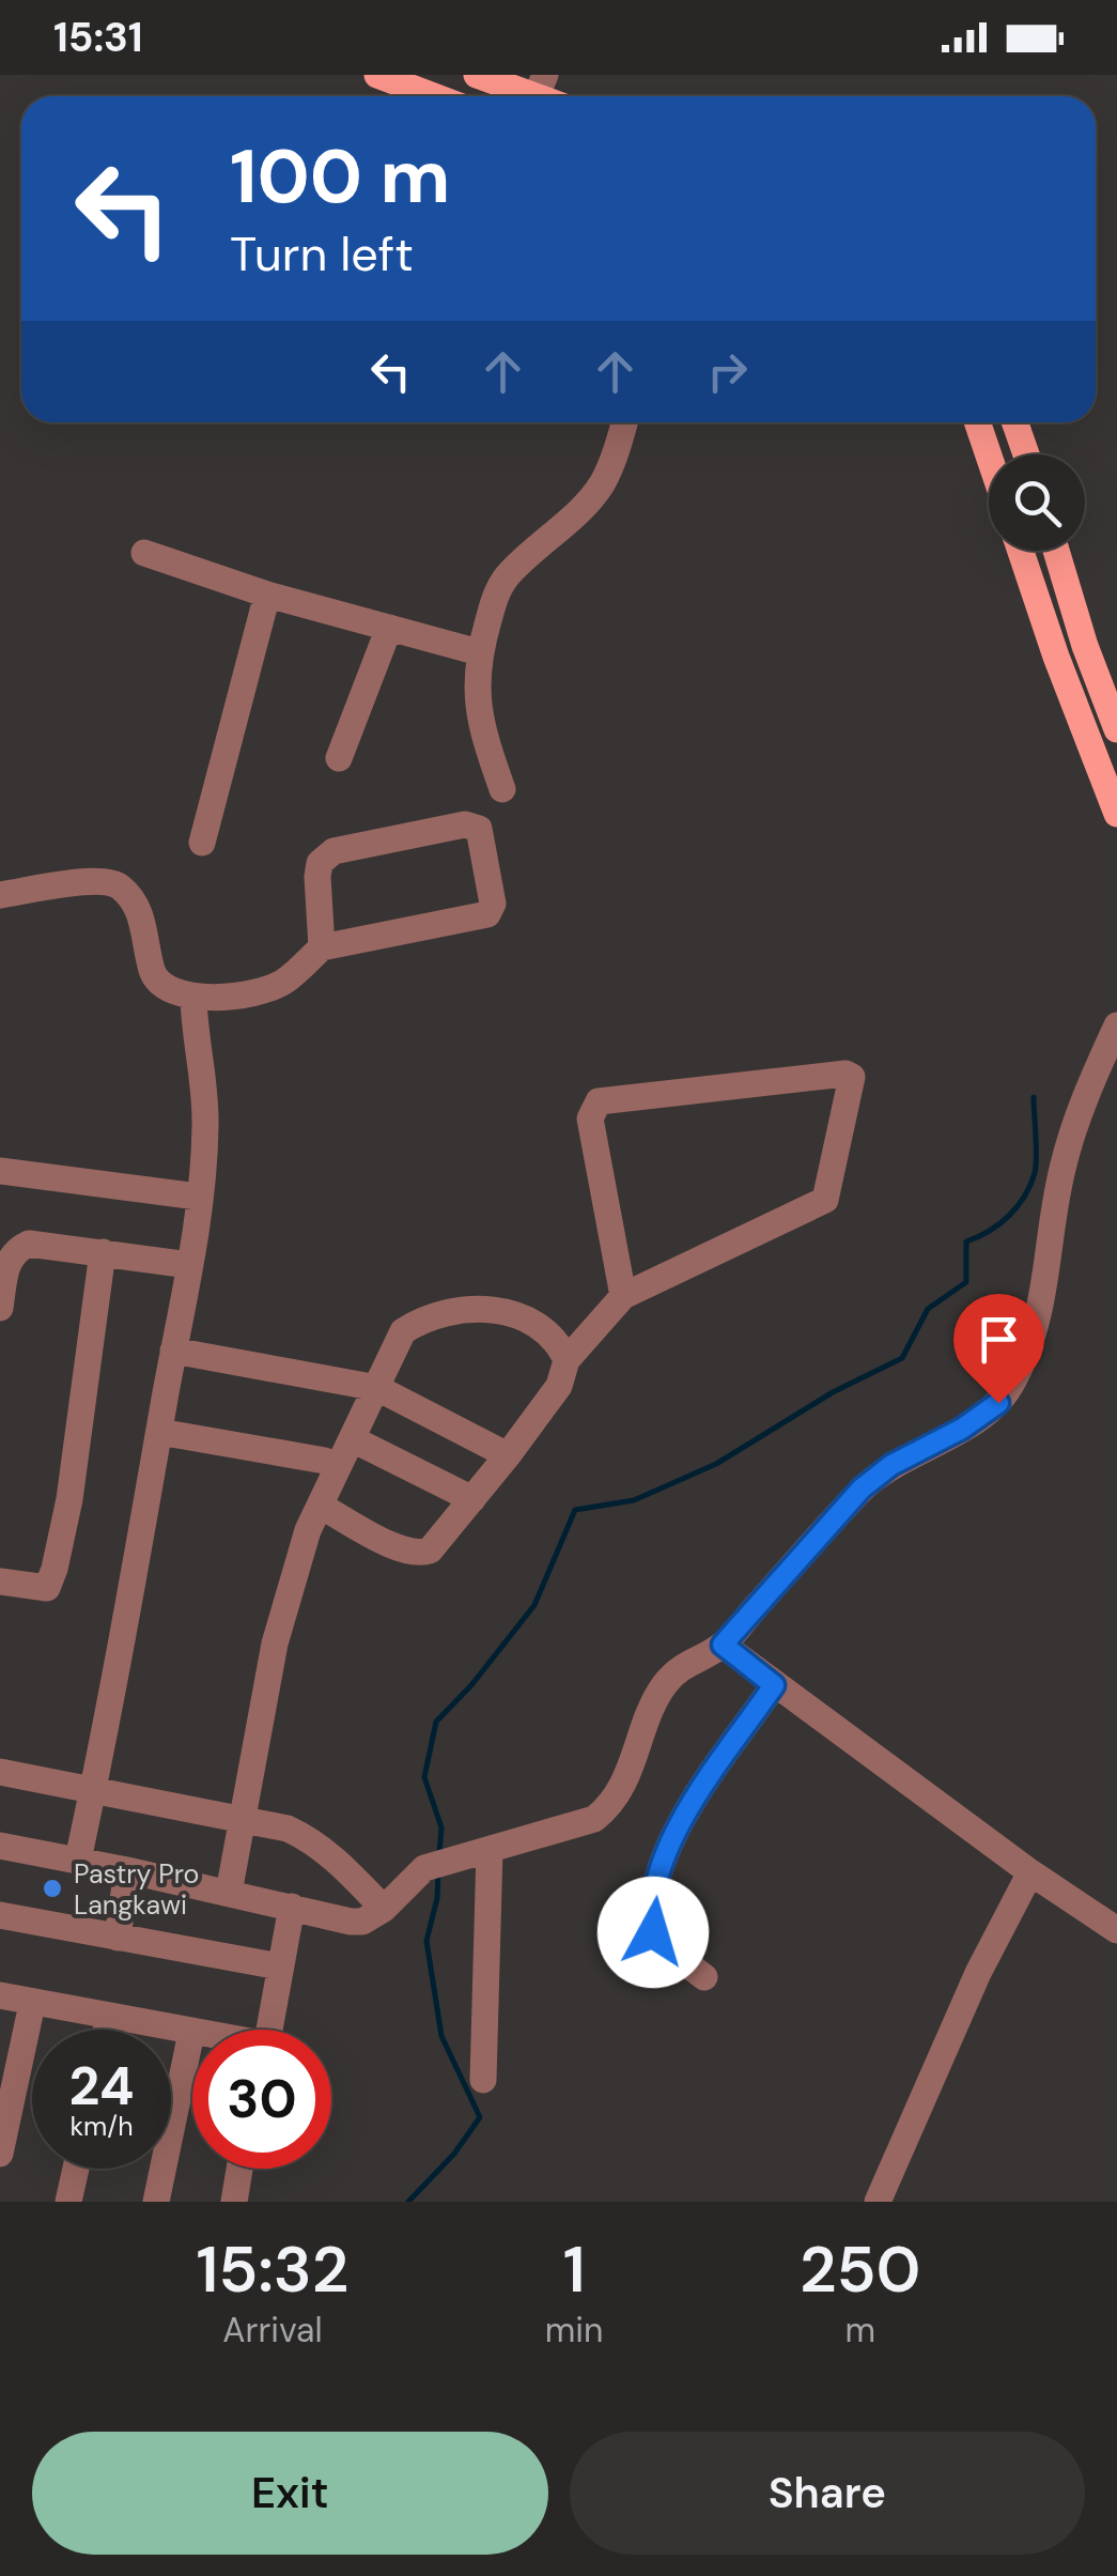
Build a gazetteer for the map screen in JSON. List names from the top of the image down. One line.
{"places":["Pastry Pro Langkawi"],"page":{"status":"15:31","turn":["100 m","Turn left"],"speed":"24 km/h","limit":"30","eta":["15:32","Arrival","1","min","250","m"],"buttons":["Exit","Share"]}}
